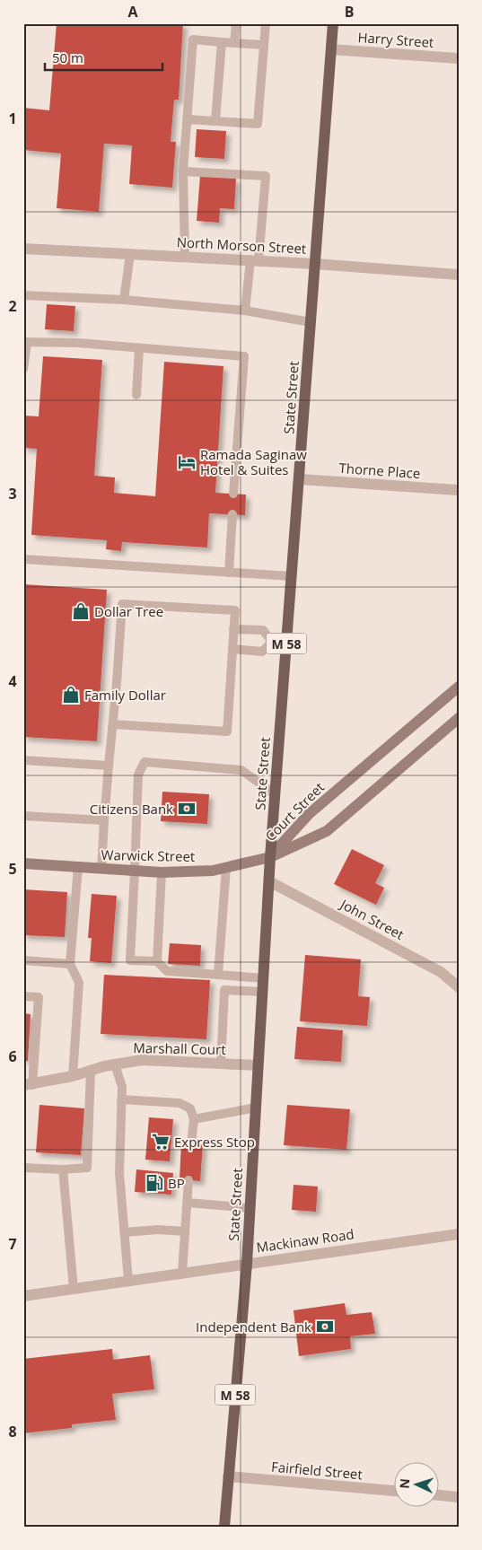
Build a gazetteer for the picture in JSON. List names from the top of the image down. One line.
{"streets":{"main road":["State Street","M 58","Court Street","Warwick Street"],"street":["Harry Street","North Morson Street","Thorne Place","John Street","Marshall Court","Mackinaw Road","Fairfield Street"]},"crossings":[["Harry Street","State Street"],["North Morson Street","State Street"],["State Street","Thorne Place"],["State Street","Court Street"],["State Street","Warwick Street"],["State Street","John Street"],["State Street","Marshall Court"],["State Street","Mackinaw Road"],["State Street","Fairfield Street"],["Court Street","Warwick Street"]],"places":{"hotel":["Ramada Saginaw Hotel & Suites"],"shop":["Dollar Tree","Family Dollar"],"bank":["Citizens Bank","Independent Bank"],"supermarket":["Express Stop"],"fuel station":["BP"]},"scale_bar":"50 m","north":"left","grid":{"columns":["A","B"],"rows":["1","2","3","4","5","6","7","8"]}}
